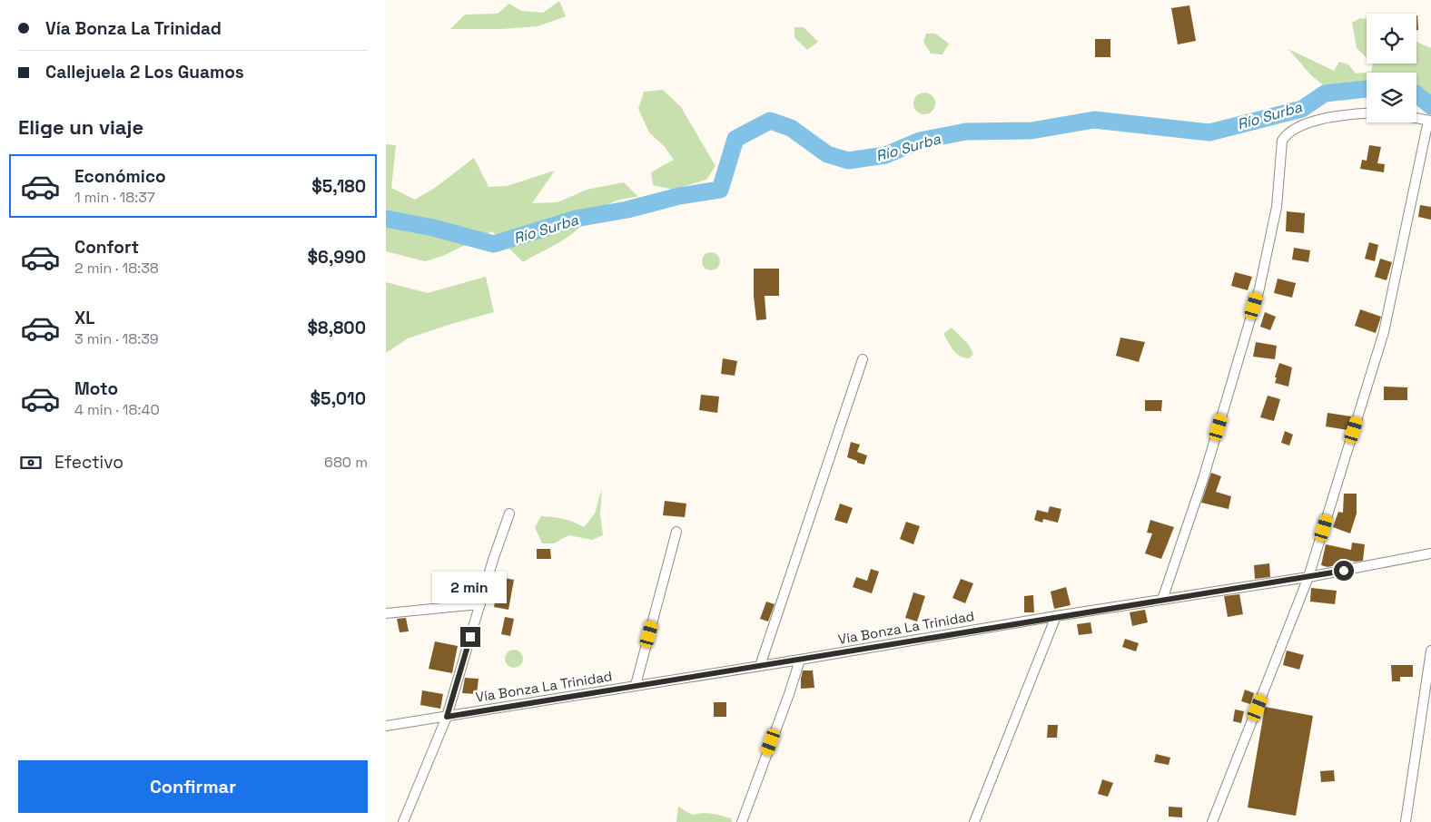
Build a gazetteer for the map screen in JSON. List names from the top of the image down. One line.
{"streets":{"street":["Vía Bonza La Trinidad"]},"water":["Río Surba"],"page":{"banner":["Vía Bonza La Trinidad","Callejuela 2 Los Guamos"],"heading":"Elige un viaje","list":[{"name":"Económico","note":"1 min · 18:37","value":"$5,180"},{"name":"Confort","note":"2 min · 18:38","value":"$6,990"},{"name":"XL","note":"3 min · 18:39","value":"$8,800"},{"name":"Moto","note":"4 min · 18:40","value":"$5,010"}],"pay":["Efectivo","680 m"],"bubble":"2 min","buttons":"Confirmar"}}
